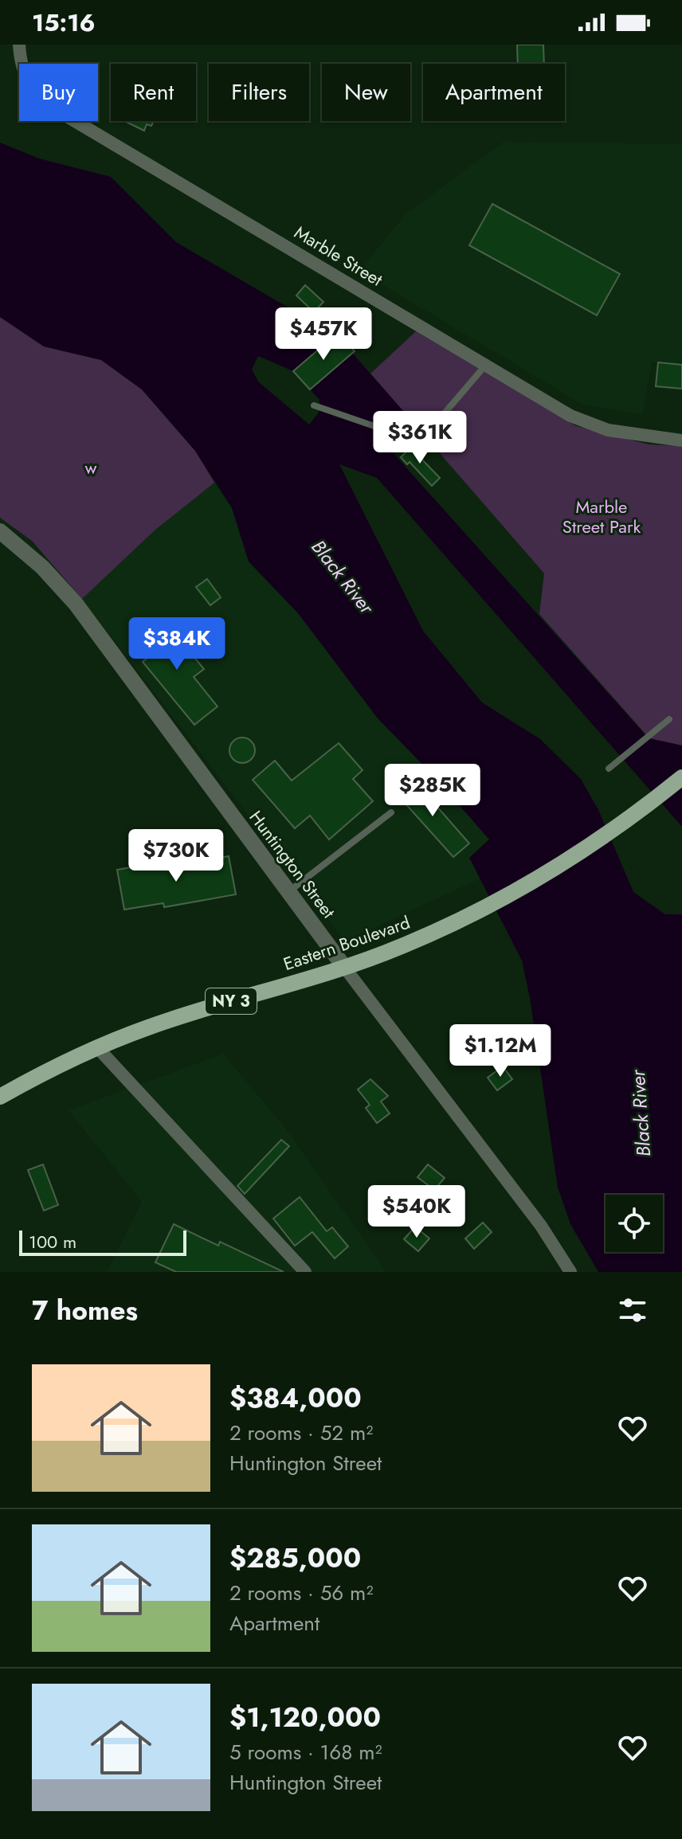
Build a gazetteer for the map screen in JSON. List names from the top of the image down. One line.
{"streets":{"main road":["Eastern Boulevard","NY 3"],"street":["Marble Street","Huntington Street"]},"crossings":[["Huntington Street","Eastern Boulevard"]],"water":["Black River"],"parks":["w","Marble Street Park"],"scale_bar":"100 m","page":{"status":"15:16","chip":["Buy","Rent","Filters","New","Apartment"],"price":["$457K","$361K","$384K","$285K","$730K","$1.12M","$540K"],"scale":"100 m","heading":"7 homes","list":[{"name":"$384,000","note":"2 rooms · 52 m² · Huntington Street"},{"name":"$285,000","note":"2 rooms · 56 m² · Apartment"},{"name":"$1,120,000","note":"5 rooms · 168 m² · Huntington Street"}]}}
